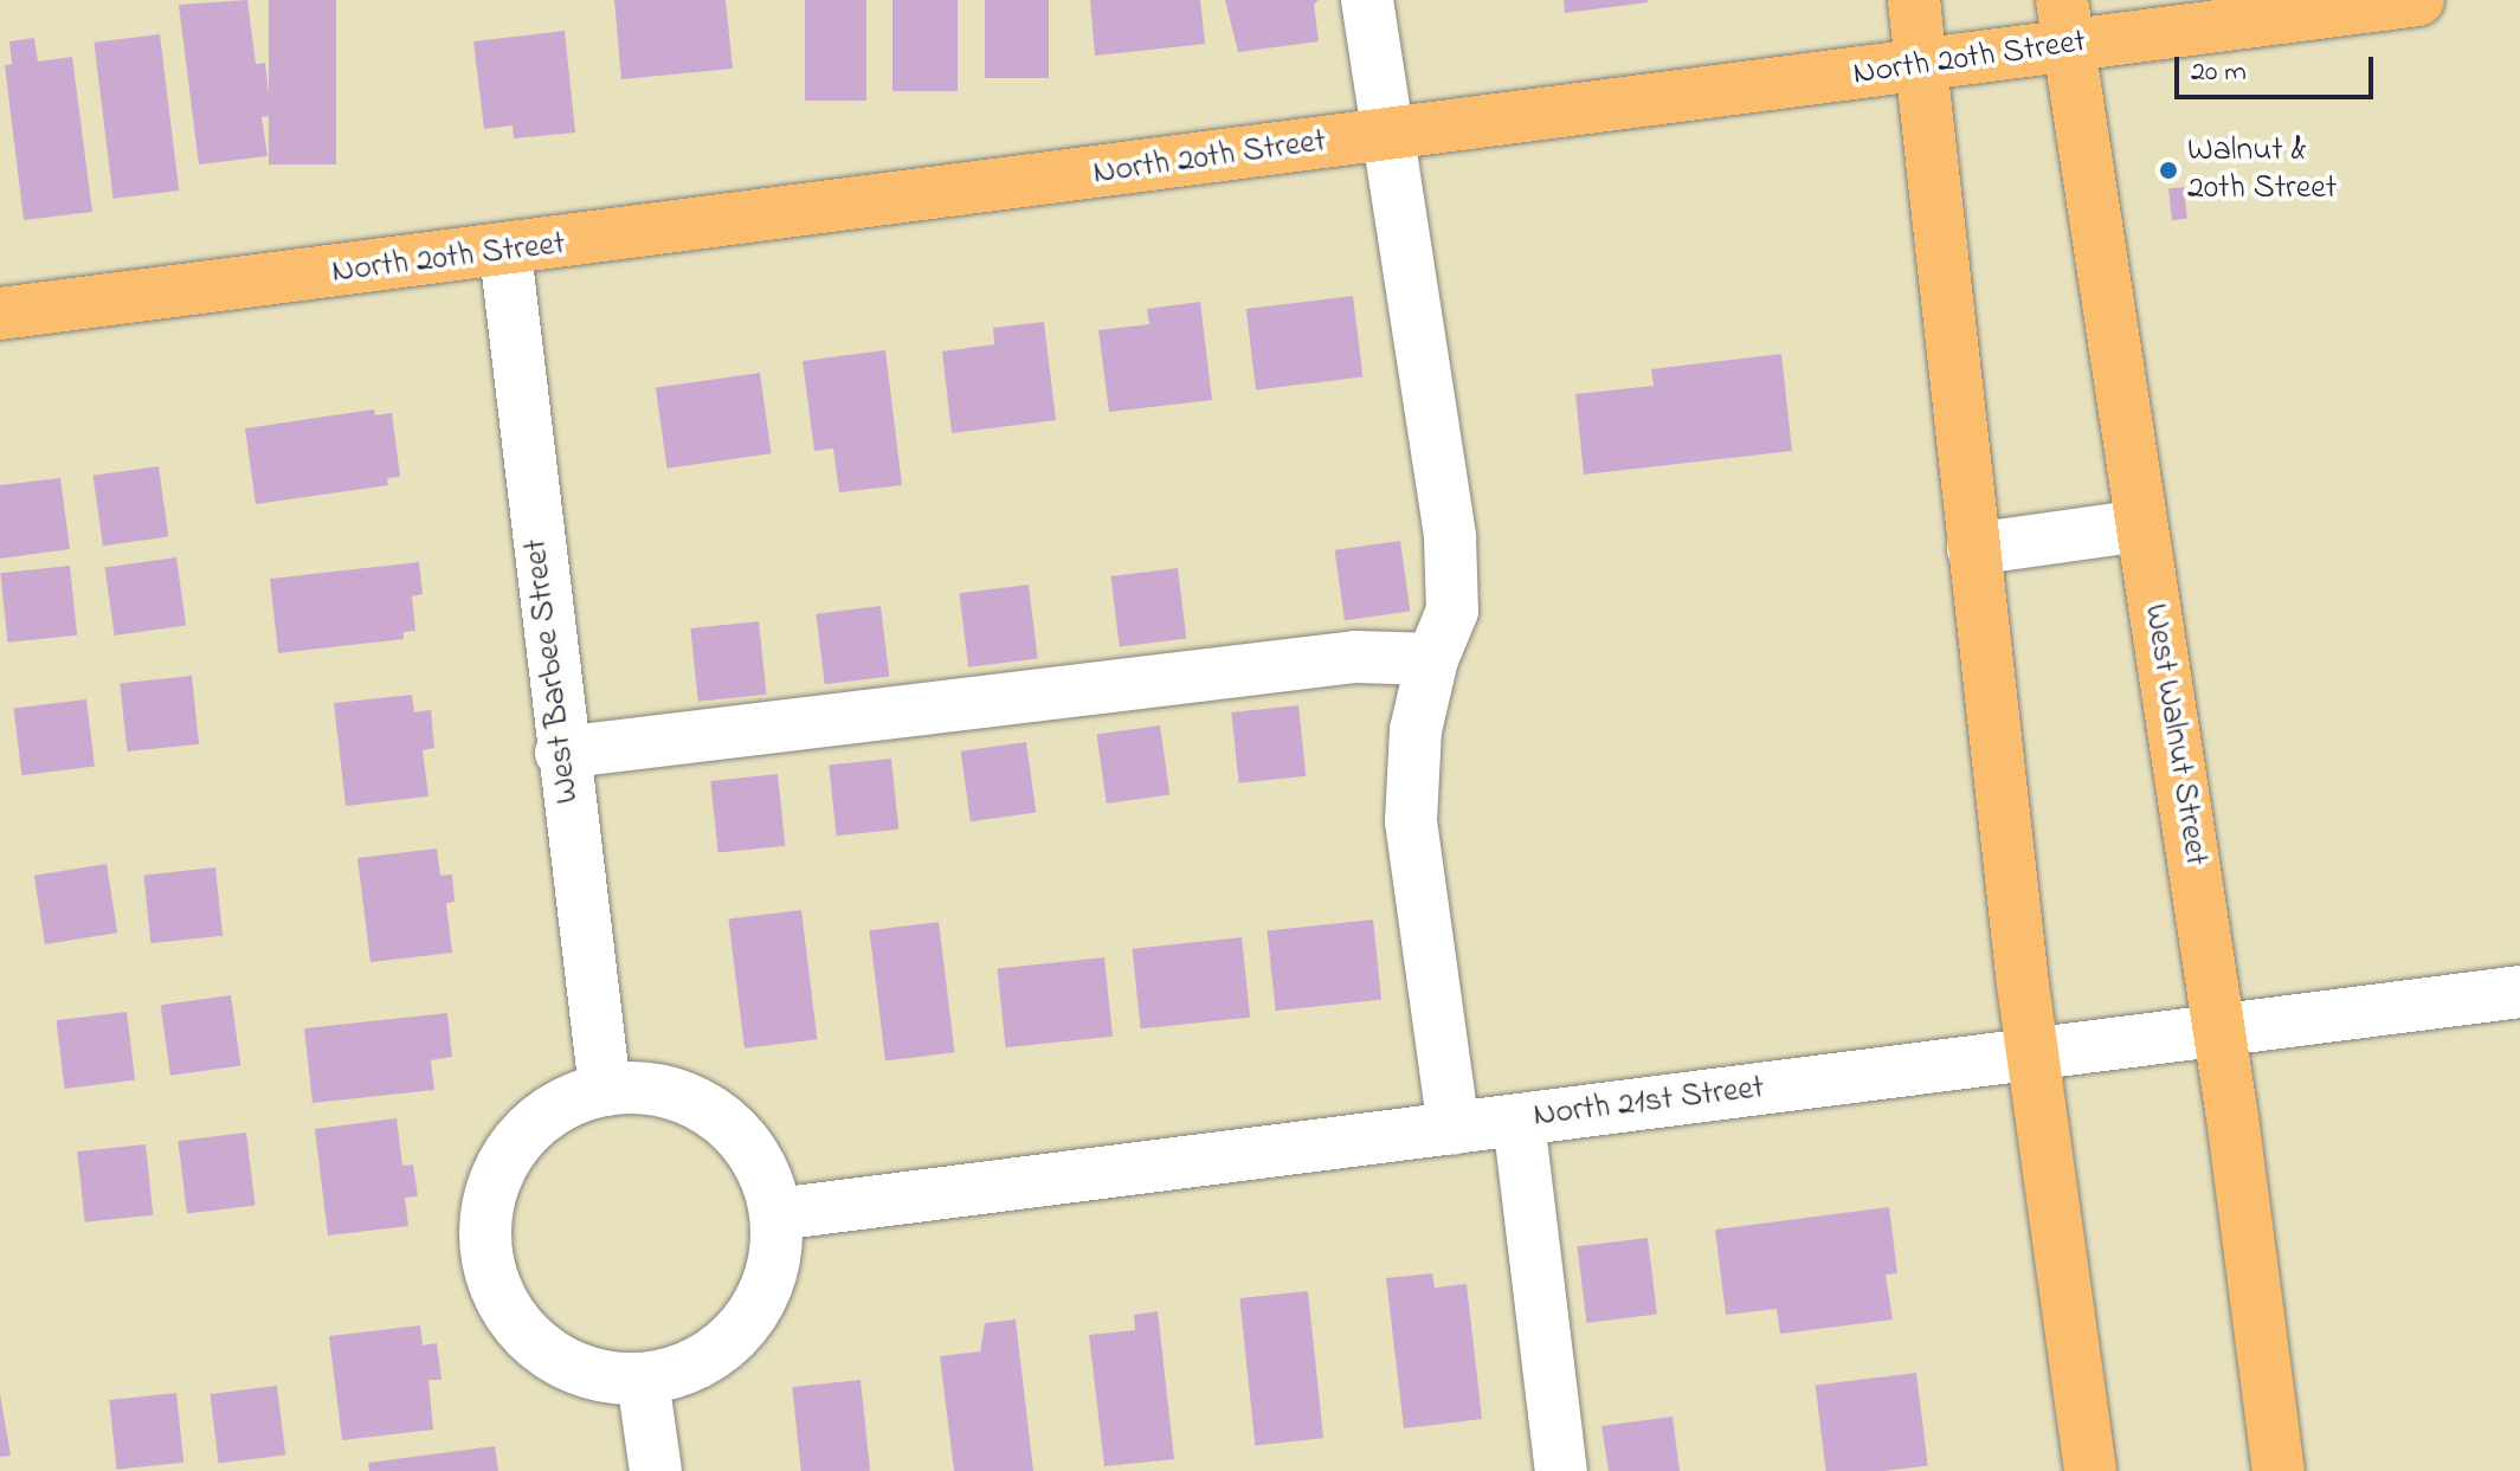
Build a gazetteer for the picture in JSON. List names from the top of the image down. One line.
{"streets":{"main road":["North 20th Street","West Walnut Street"],"street":["West Barbee Street","North 21st Street"]},"crossings":[["North 20th Street","West Barbee Street"],["North 20th Street","West Walnut Street"],["West Barbee Street","North 21st Street"],["West Walnut Street","North 21st Street"]],"places":["Walnut & 20th Street"],"scale_bar":"20 m"}
